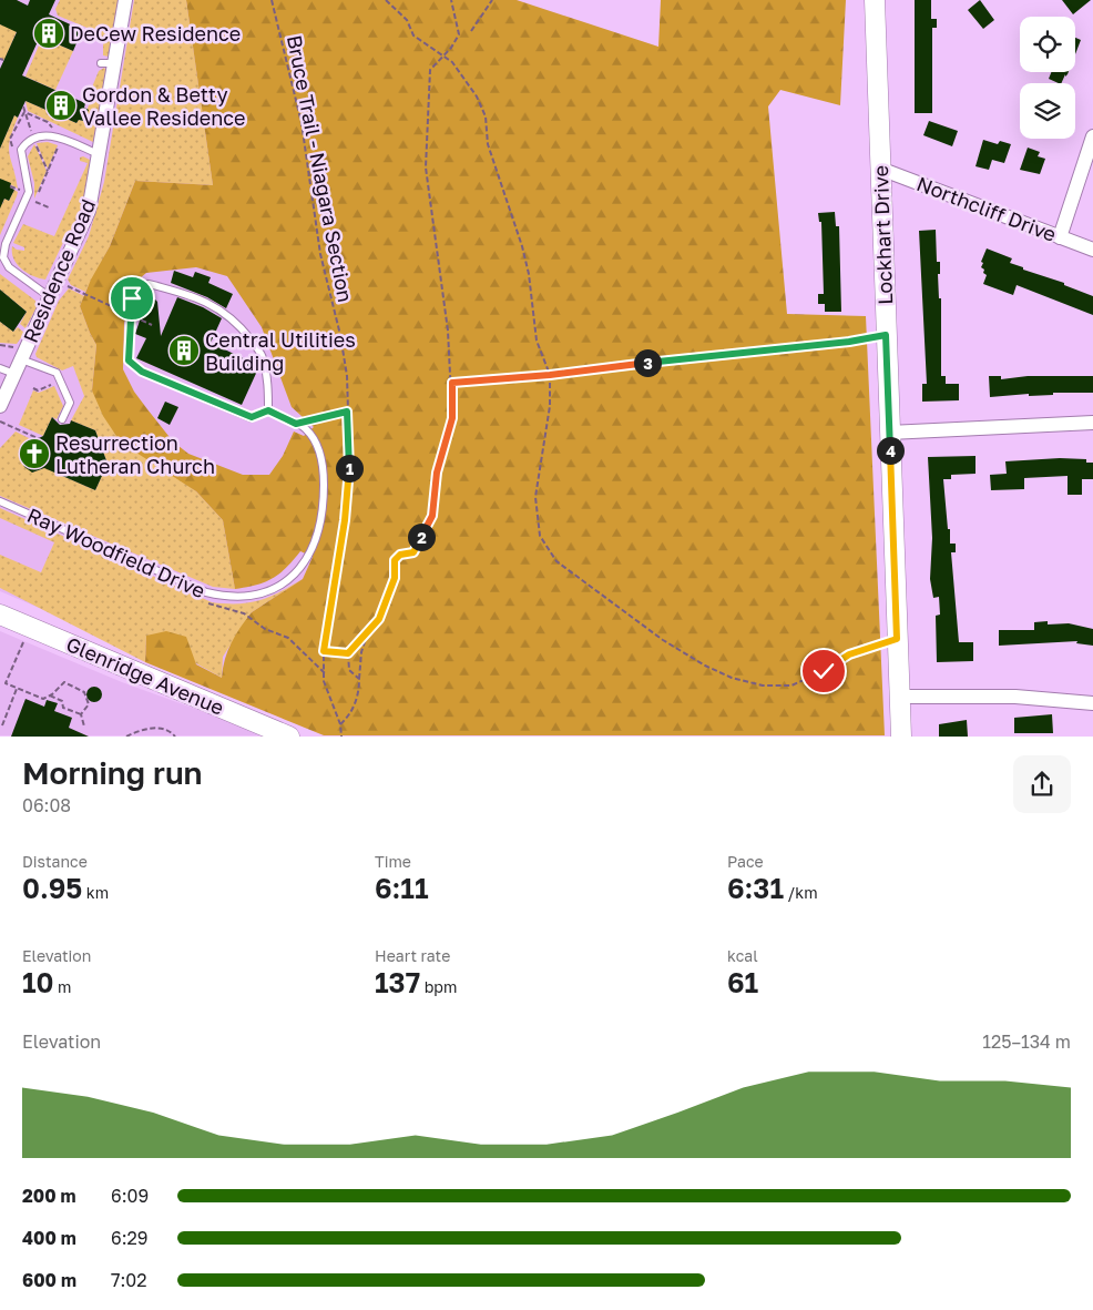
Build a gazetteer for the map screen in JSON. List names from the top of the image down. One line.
{"streets":{"street":["Northcliff Drive","Lockhart Drive","Residence Road","Glenridge Avenue"],"lane":["Ray Woodfield Drive"],"path":["Bruce Trail - Niagara Section"]},"crossings":[["Northcliff Drive","Lockhart Drive"]],"places":{"building":["DeCew Residence","Gordon & Betty Vallee Residence","Central Utilities Building"],"church":["Resurrection Lutheran Church"]},"page":{"pins":["3","4","1","2"],"heading":["Morning run","06:08"],"stats":[["Distance","0.95 km"],["Time","6:11"],["Pace","6:31 /km"],["Elevation","10 m"],["Heart rate","137 bpm"],["kcal","61"]],"chart":["Elevation","125–134 m"],"list":[{"name":"200 m","note":"6:09"},{"name":"400 m","note":"6:29"},{"name":"600 m","note":"7:02"}]}}
